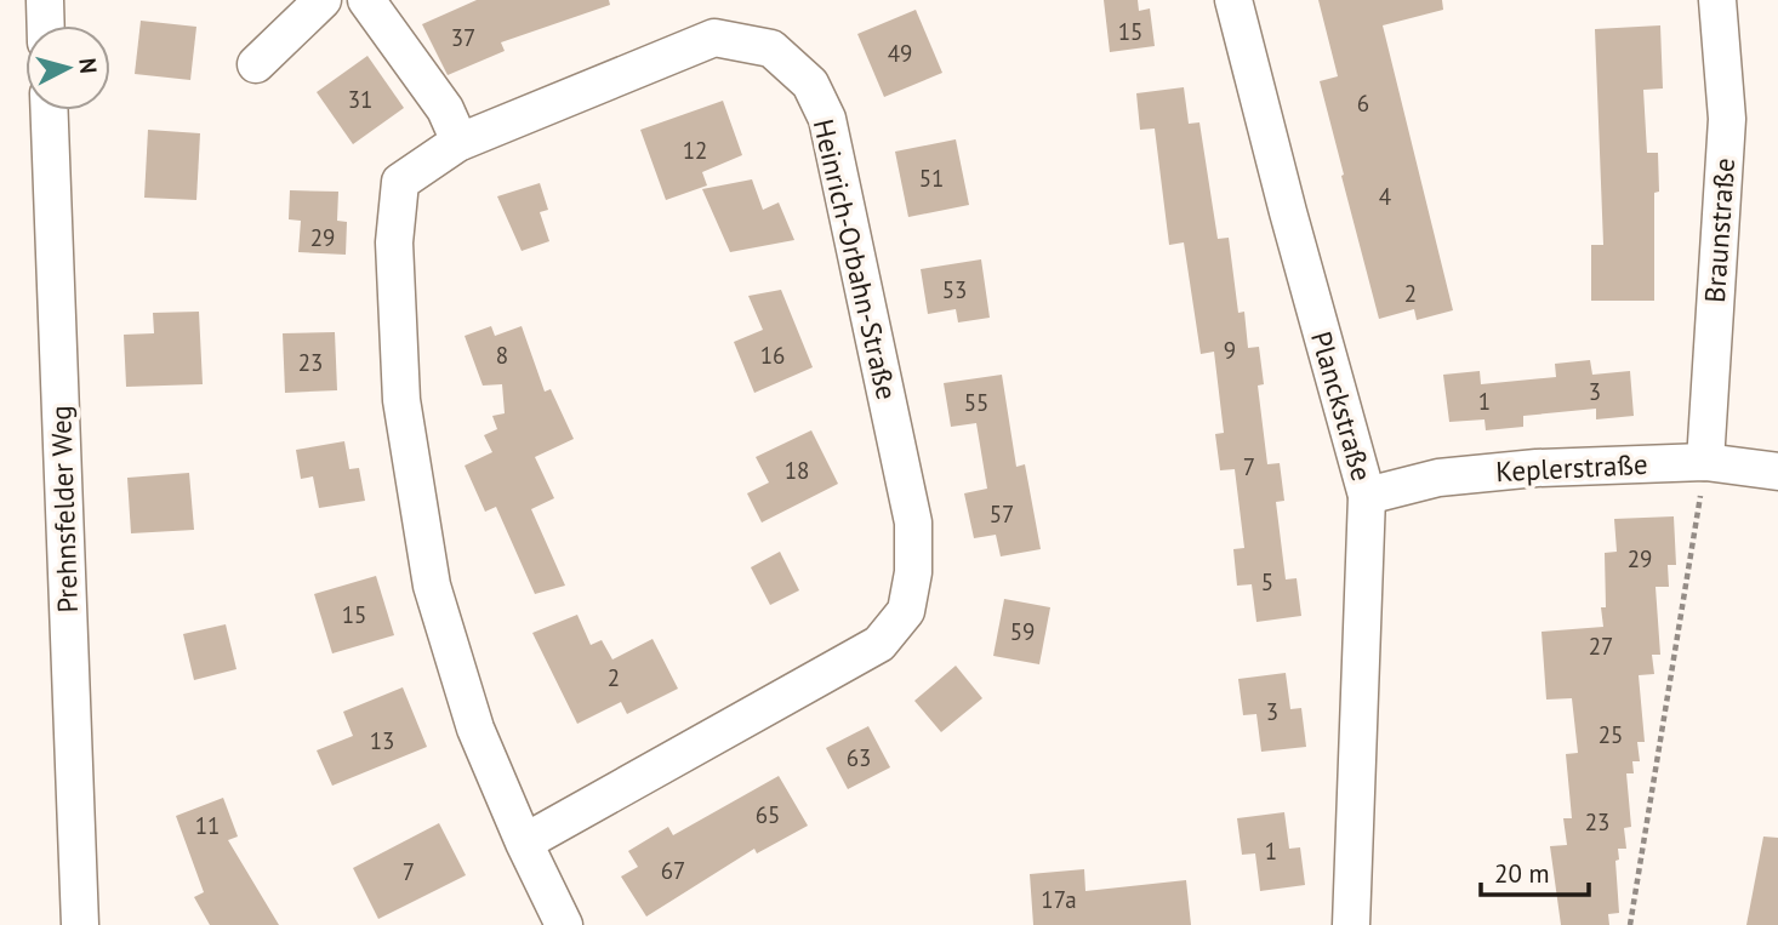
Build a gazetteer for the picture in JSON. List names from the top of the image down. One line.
{"streets":{"street":["Braunstraße","Heinrich-Orbahn-Straße","Planckstraße","Keplerstraße","Prehnsfelder Weg"]},"crossings":[["Braunstraße","Keplerstraße"],["Planckstraße","Keplerstraße"]],"house_numbers":["15","37","49","31","6","12","51","4","29","53","2","9","8","16","23","3","1","55","7","18","57","29","5","15","59","27","2","3","25","13","63","65","23","11","1","67","7","17a"],"scale_bar":"20 m","north":"right"}
